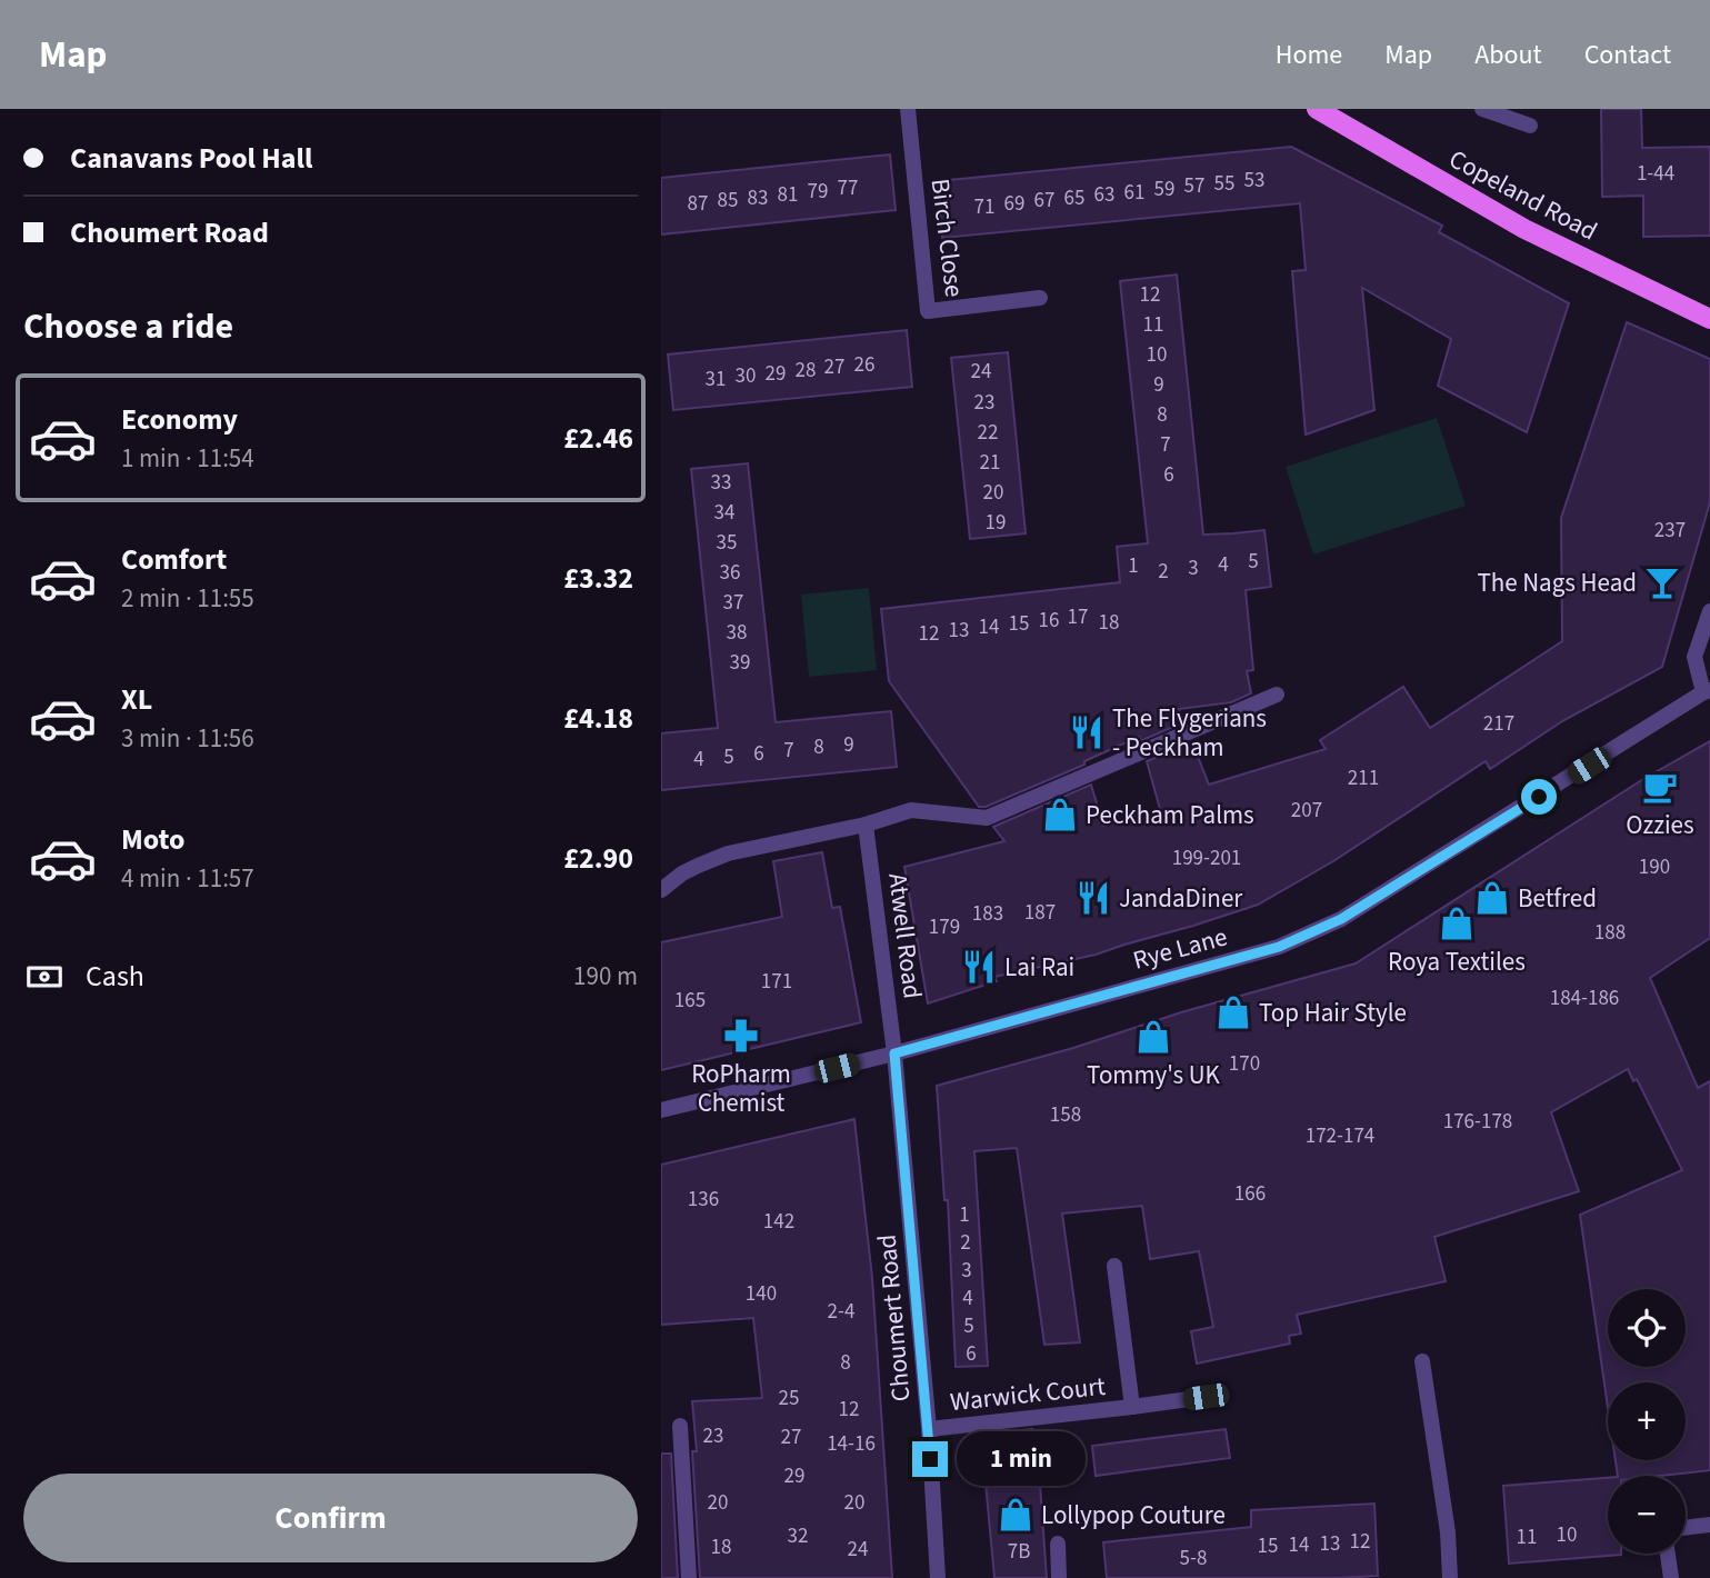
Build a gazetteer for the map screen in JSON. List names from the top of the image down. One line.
{"streets":{"main road":["Copeland Road"],"street":["Birch Close","Atwell Road","Rye Lane","Choumert Road","Warwick Court"]},"crossings":[["Atwell Road","Rye Lane"],["Atwell Road","Choumert Road"],["Rye Lane","Choumert Road"],["Choumert Road","Warwick Court"]],"places":{"bar":["The Nags Head"],"restaurant":["The Flygerians - Peckham","JandaDiner","Lai Rai"],"cafe":["Ozzies"],"shop":["Peckham Palms","Betfred","Roya Textiles","Top Hair Style","Tommy's UK","Lollypop Couture"],"pharmacy":["RoPharm Chemist"]},"house_numbers":["1-44","53","55","57","77","59","79","61","81","63","83","65","85","67","87","69","71","12","11","10","26","27","28","24","29","30","31","9","23","8","22","7","21","6","33","20","34","19","237","35","5","4","1","3","2","36","37","17","16","18","15","14","13","38","12","39","217","9","8","7","6","5","4","211","207","199-201","190","187","183","179","188","171","184-186","165","170","158","176-178","172-174","166","136","1","142","2","3","140","4","2-4","5","6","8","25","12","23","27","14-16","29","20","20","10","32","11","12","13","14","15","18","24","7B","5-8"],"page":{"header":"Map","nav":["Home","Map","About","Contact"],"banner":["Canavans Pool Hall","Choumert Road"],"heading":"Choose a ride","list":[{"name":"Economy","note":"1 min · 11:54","value":"£2.46"},{"name":"Comfort","note":"2 min · 11:55","value":"£3.32"},{"name":"XL","note":"3 min · 11:56","value":"£4.18"},{"name":"Moto","note":"4 min · 11:57","value":"£2.90"}],"pay":["Cash","190 m"],"map_buttons":["+","−"],"bubble":"1 min","buttons":"Confirm"}}
